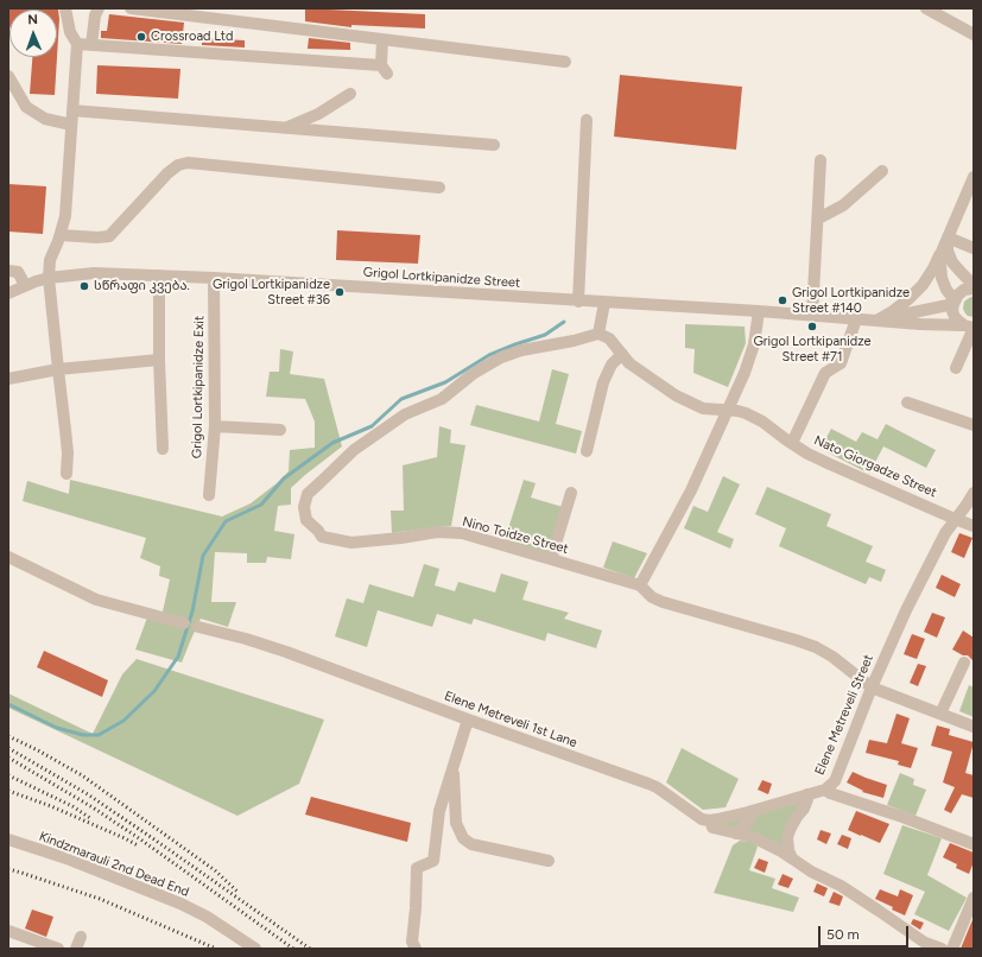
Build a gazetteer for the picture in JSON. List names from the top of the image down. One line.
{"streets":{"street":["Grigol Lortkipanidze Street","Grigol Lortkipanidze Exit","Nato Giorgadze Street","Nino Toidze Street","Elene Metreveli Street","Elene Metreveli 1st Lane","Kindzmarauli 2nd Dead End"]},"crossings":[["Grigol Lortkipanidze Street","Grigol Lortkipanidze Exit"],["Nato Giorgadze Street","Nino Toidze Street"],["Nato Giorgadze Street","Elene Metreveli Street"],["Nino Toidze Street","Elene Metreveli Street"]],"places":["Crossroad Ltd","სწრაფი კვება.","Grigol Lortkipanidze Street #36","Grigol Lortkipanidze Street #140","Grigol Lortkipanidze Street #71"],"scale_bar":"50 m","north":"top"}
